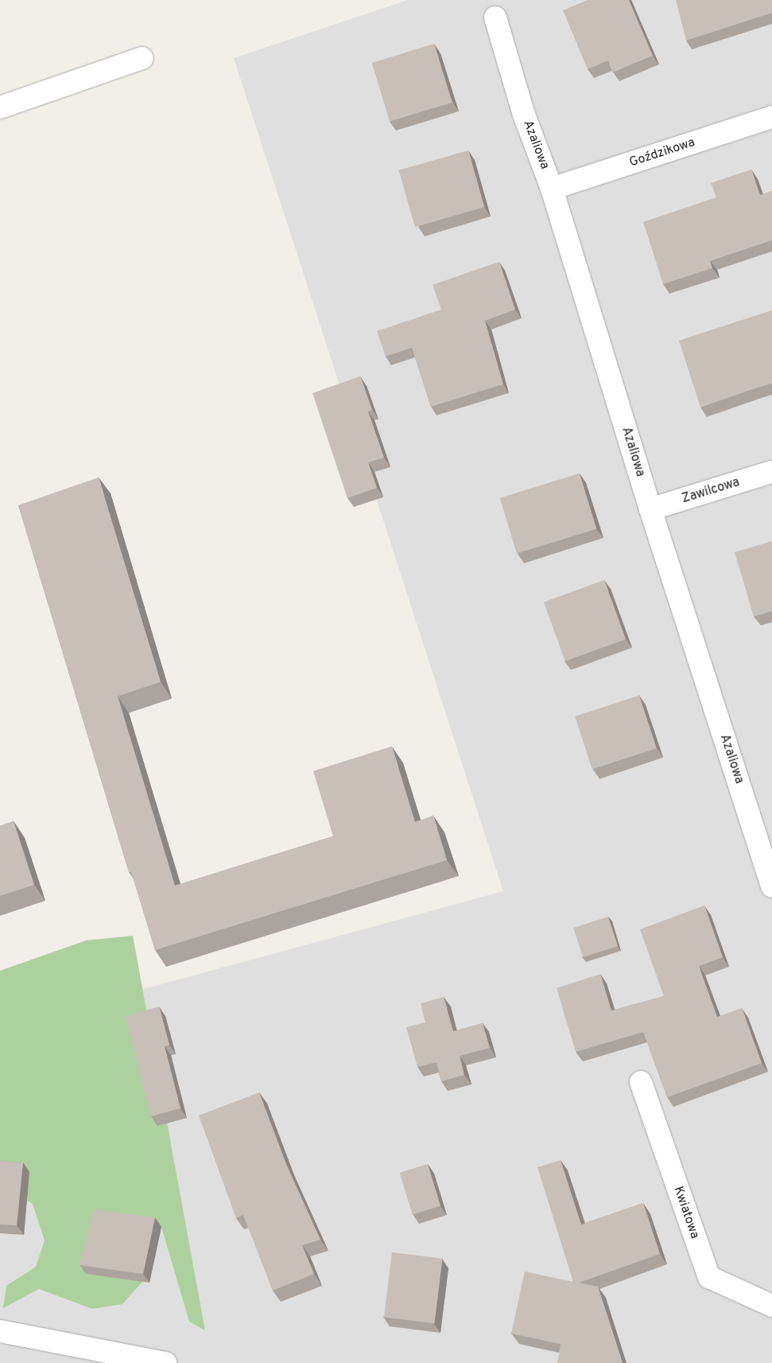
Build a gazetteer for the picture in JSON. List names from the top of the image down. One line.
{"streets":{"street":["Azaliowa","Goździkowa","Zawilcowa","Kwiatowa"]},"crossings":[["Azaliowa","Goździkowa"],["Azaliowa","Zawilcowa"]]}
